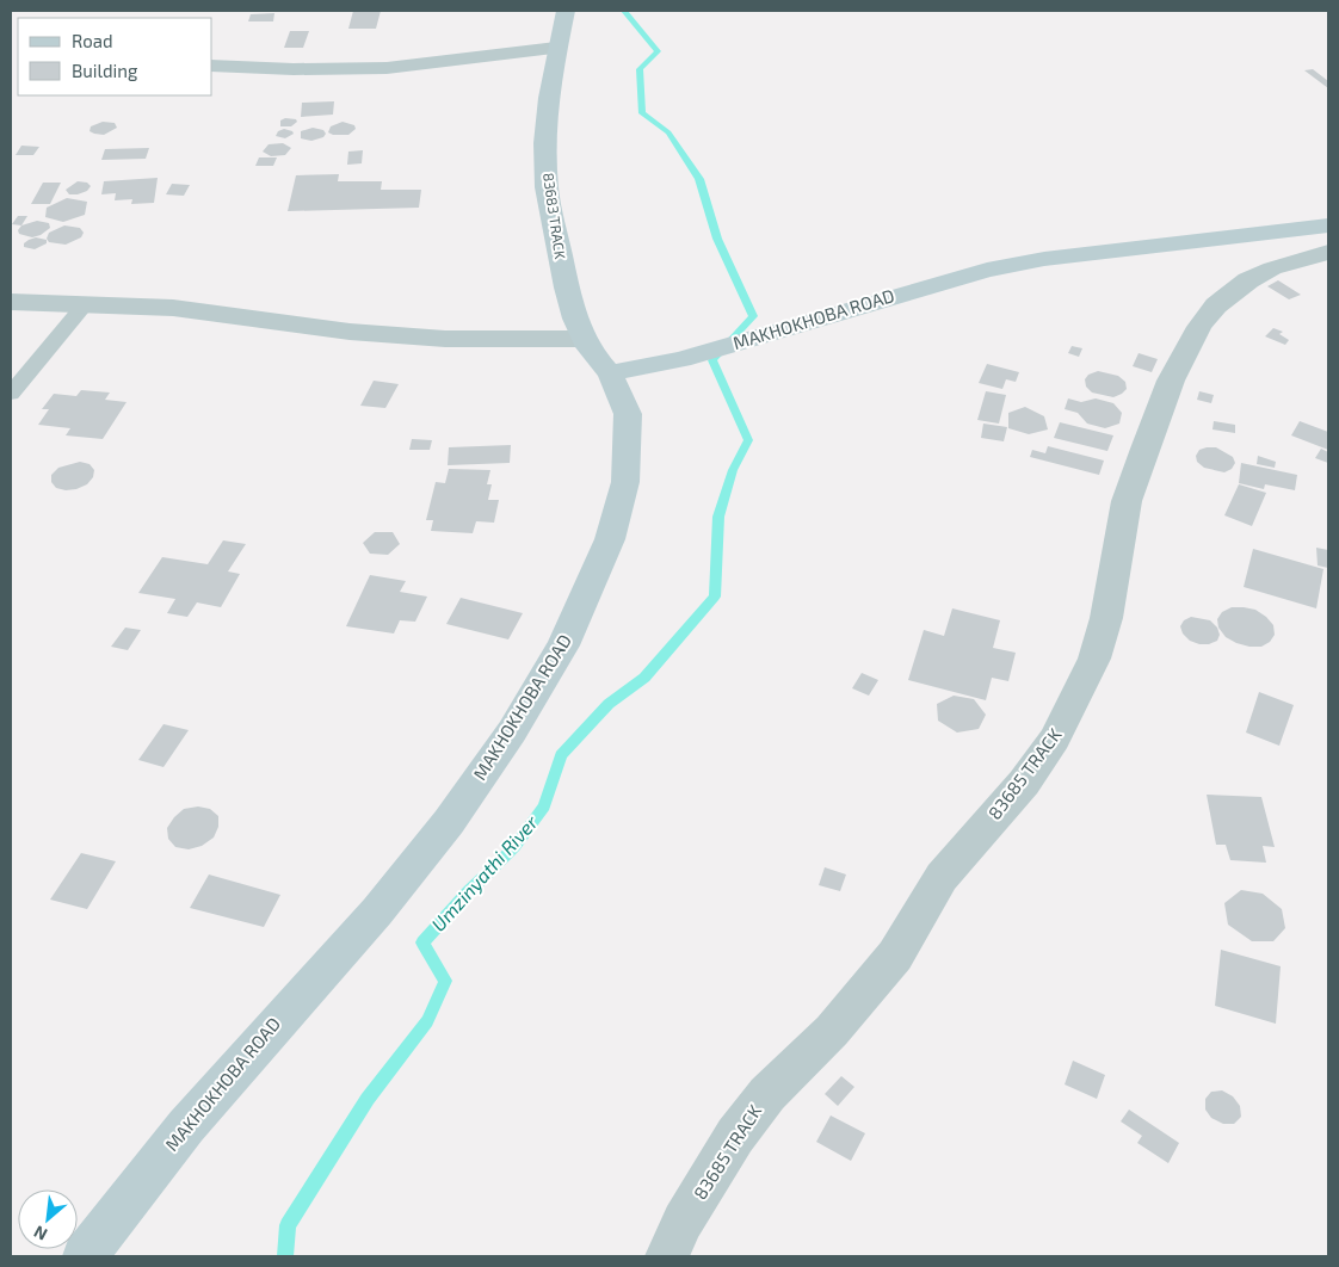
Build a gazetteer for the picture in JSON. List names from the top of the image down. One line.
{"streets":{"street":["83683 TRACK","MAKHOKHOBA ROAD","83685 TRACK"]},"crossings":[["83683 TRACK","MAKHOKHOBA ROAD"]],"water":["Umzinyathi River"],"legend":["Road","Building"],"north":"bottom left"}
